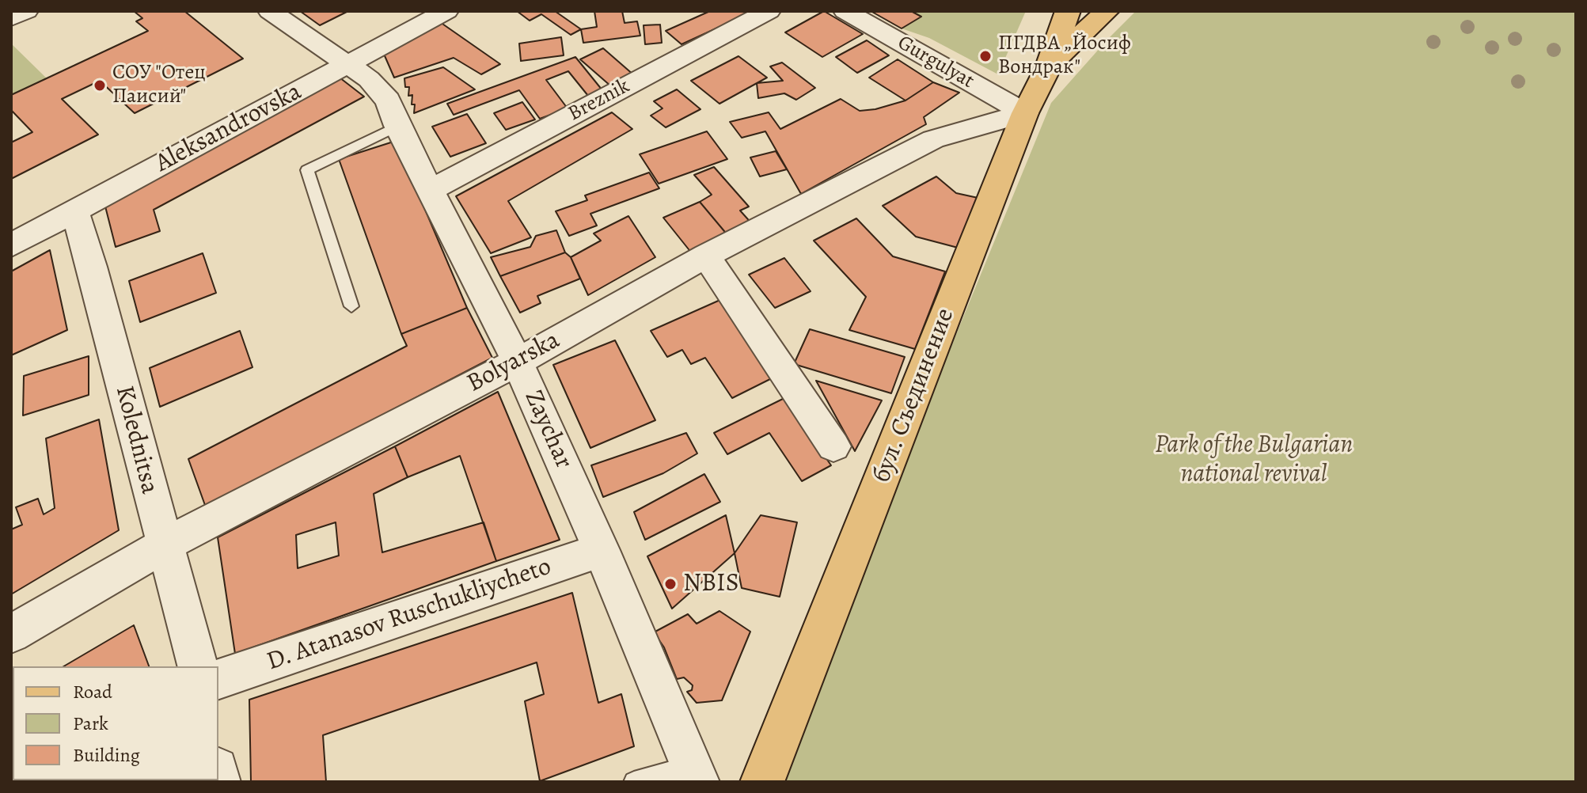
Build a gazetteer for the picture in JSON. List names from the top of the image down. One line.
{"streets":{"main road":["бул. Съединение"],"street":["Gurgulyat","Breznik","Aleksandrovska","Bolyarska","Zaychar","Kolednitsa","D. Atanasov Ruschukliycheto"]},"crossings":[["Gurgulyat","Bolyarska"],["Gurgulyat","бул. Съединение"],["Breznik","Zaychar"],["Aleksandrovska","Zaychar"],["Aleksandrovska","Kolednitsa"],["Bolyarska","бул. Съединение"],["Bolyarska","Zaychar"],["Bolyarska","Kolednitsa"],["Zaychar","D. Atanasov Ruschukliycheto"]],"parks":["Park of the Bulgarian national revival"],"places":["ПГДВА „Йосиф Вондрак\"","СОУ \"Отец Паисий\"","NBIS"],"legend":["Road","Park","Building"]}
